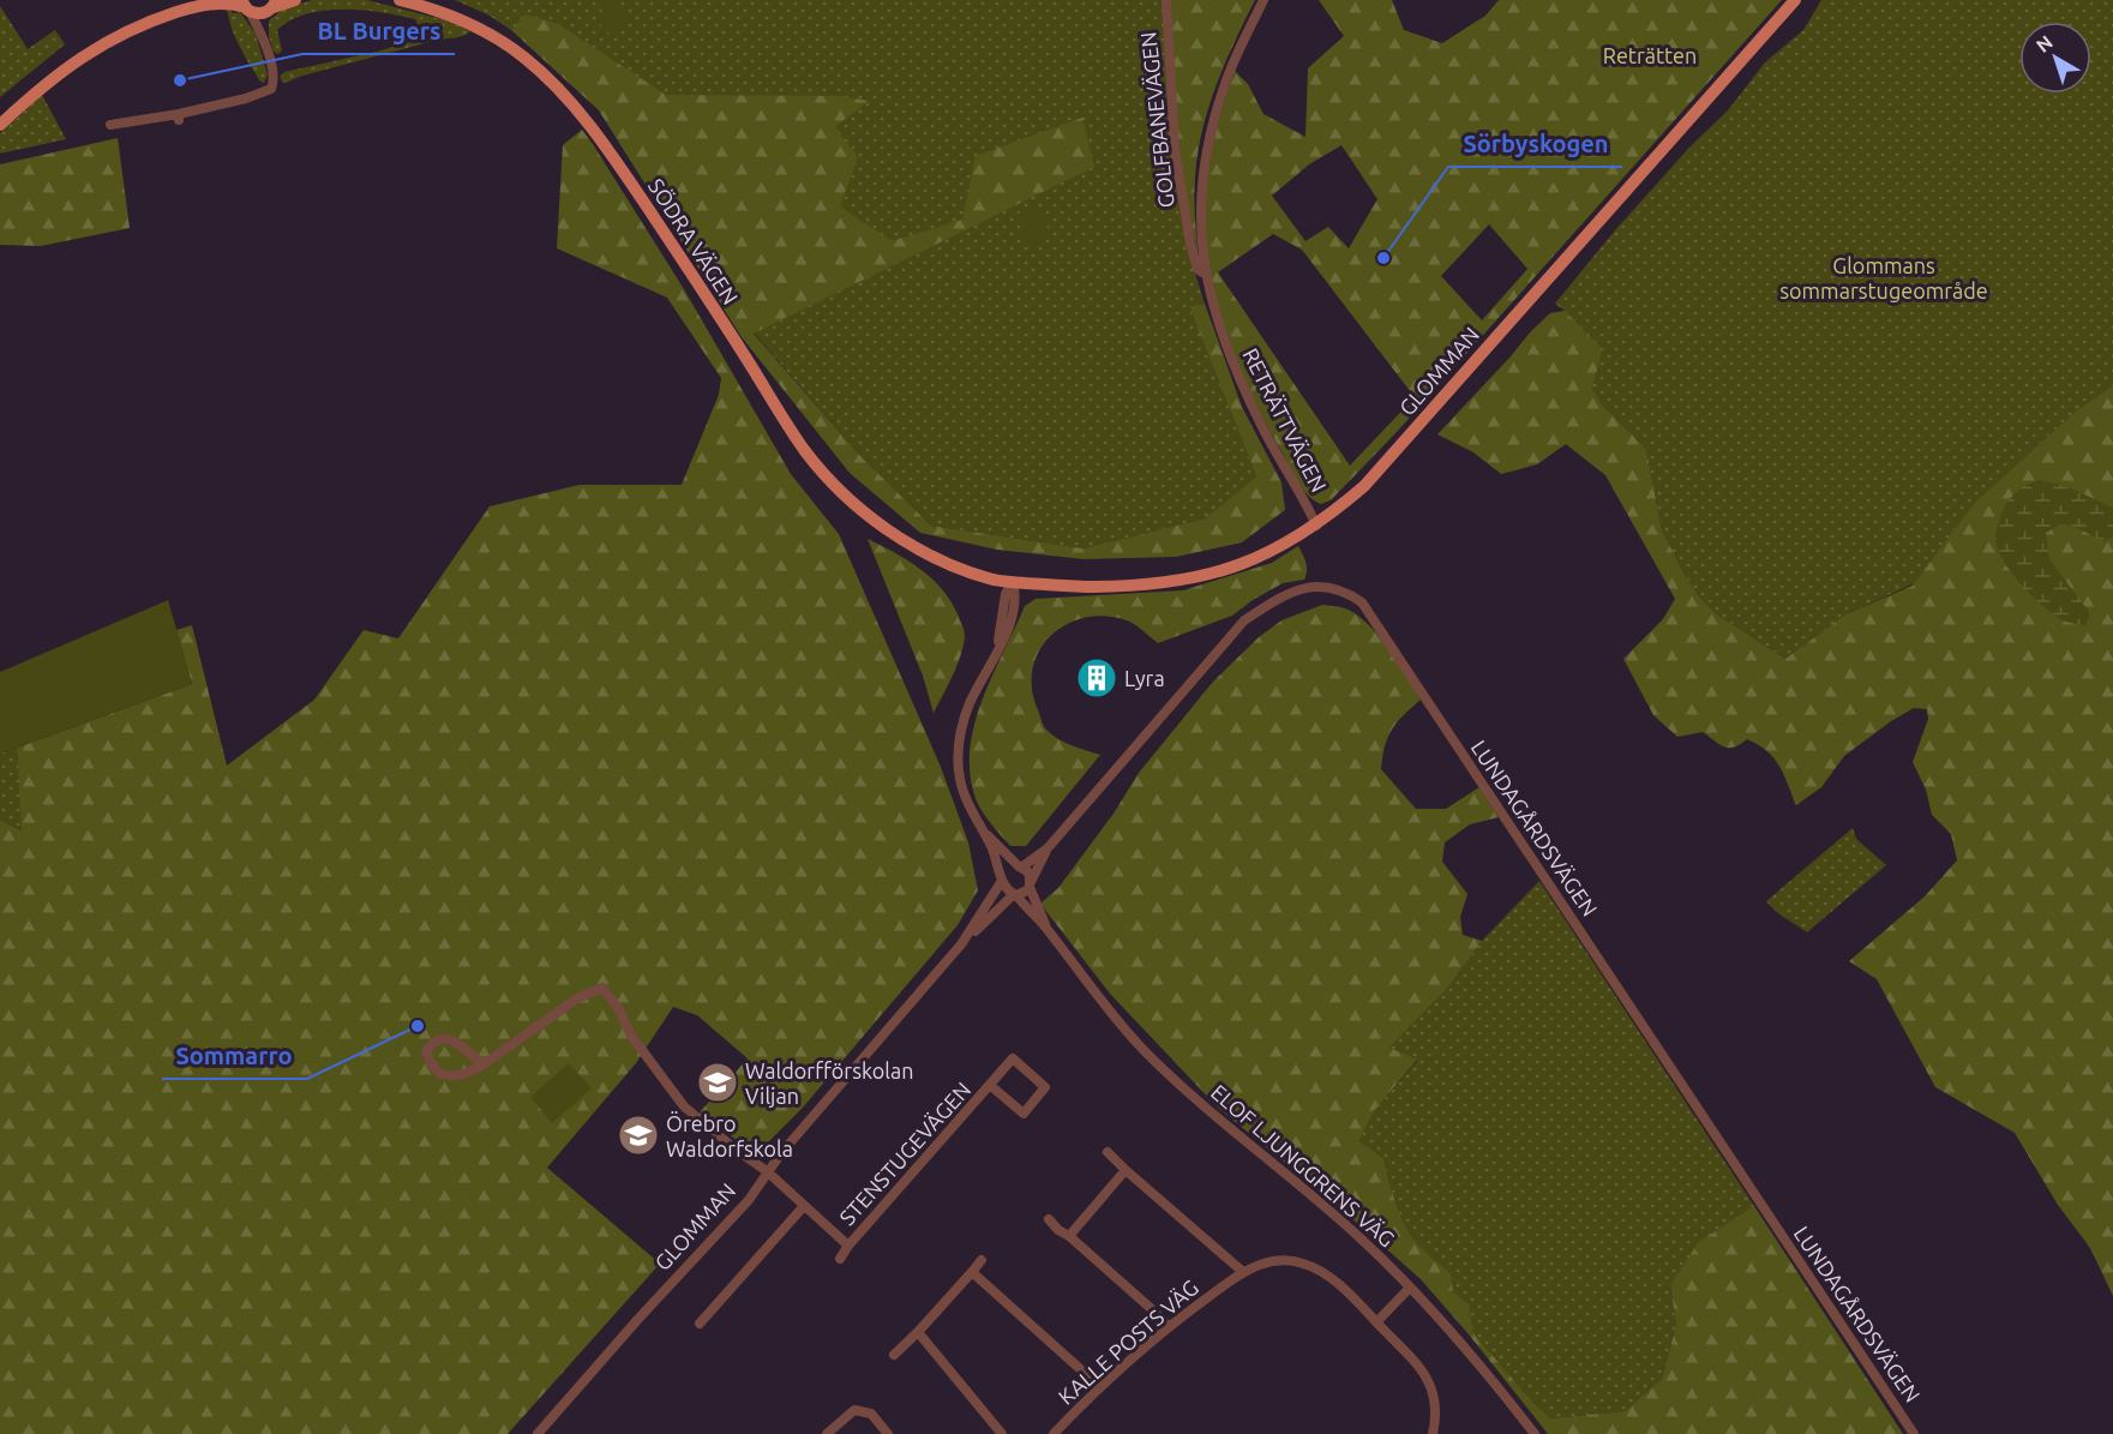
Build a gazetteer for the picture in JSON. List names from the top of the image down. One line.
{"streets":{"main road":["SÖDRA VÄGEN","GLOMMAN"],"street":["GOLFBANEVÄGEN","RETRÄTTVÄGEN","LUNDAGÅRDSVÄGEN","STENSTUGEVÄGEN","ELOF LJUNGGRENS VÄG","KALLE POSTS VÄG"]},"crossings":[["GOLFBANEVÄGEN","RETRÄTTVÄGEN"],["SÖDRA VÄGEN","GLOMMAN"],["GLOMMAN","RETRÄTTVÄGEN"],["GLOMMAN","LUNDAGÅRDSVÄGEN"],["GLOMMAN","STENSTUGEVÄGEN"],["GLOMMAN","ELOF LJUNGGRENS VÄG"],["LUNDAGÅRDSVÄGEN","ELOF LJUNGGRENS VÄG"]],"parks":["Reträtten","Glommans sommarstugeområde"],"places":{"other":["BL Burgers","Sörbyskogen","Sommarro"],"building":["Lyra"],"school or university":["Waldorfförskolan Viljan","Örebro Waldorfskola"]},"north":"top left"}
